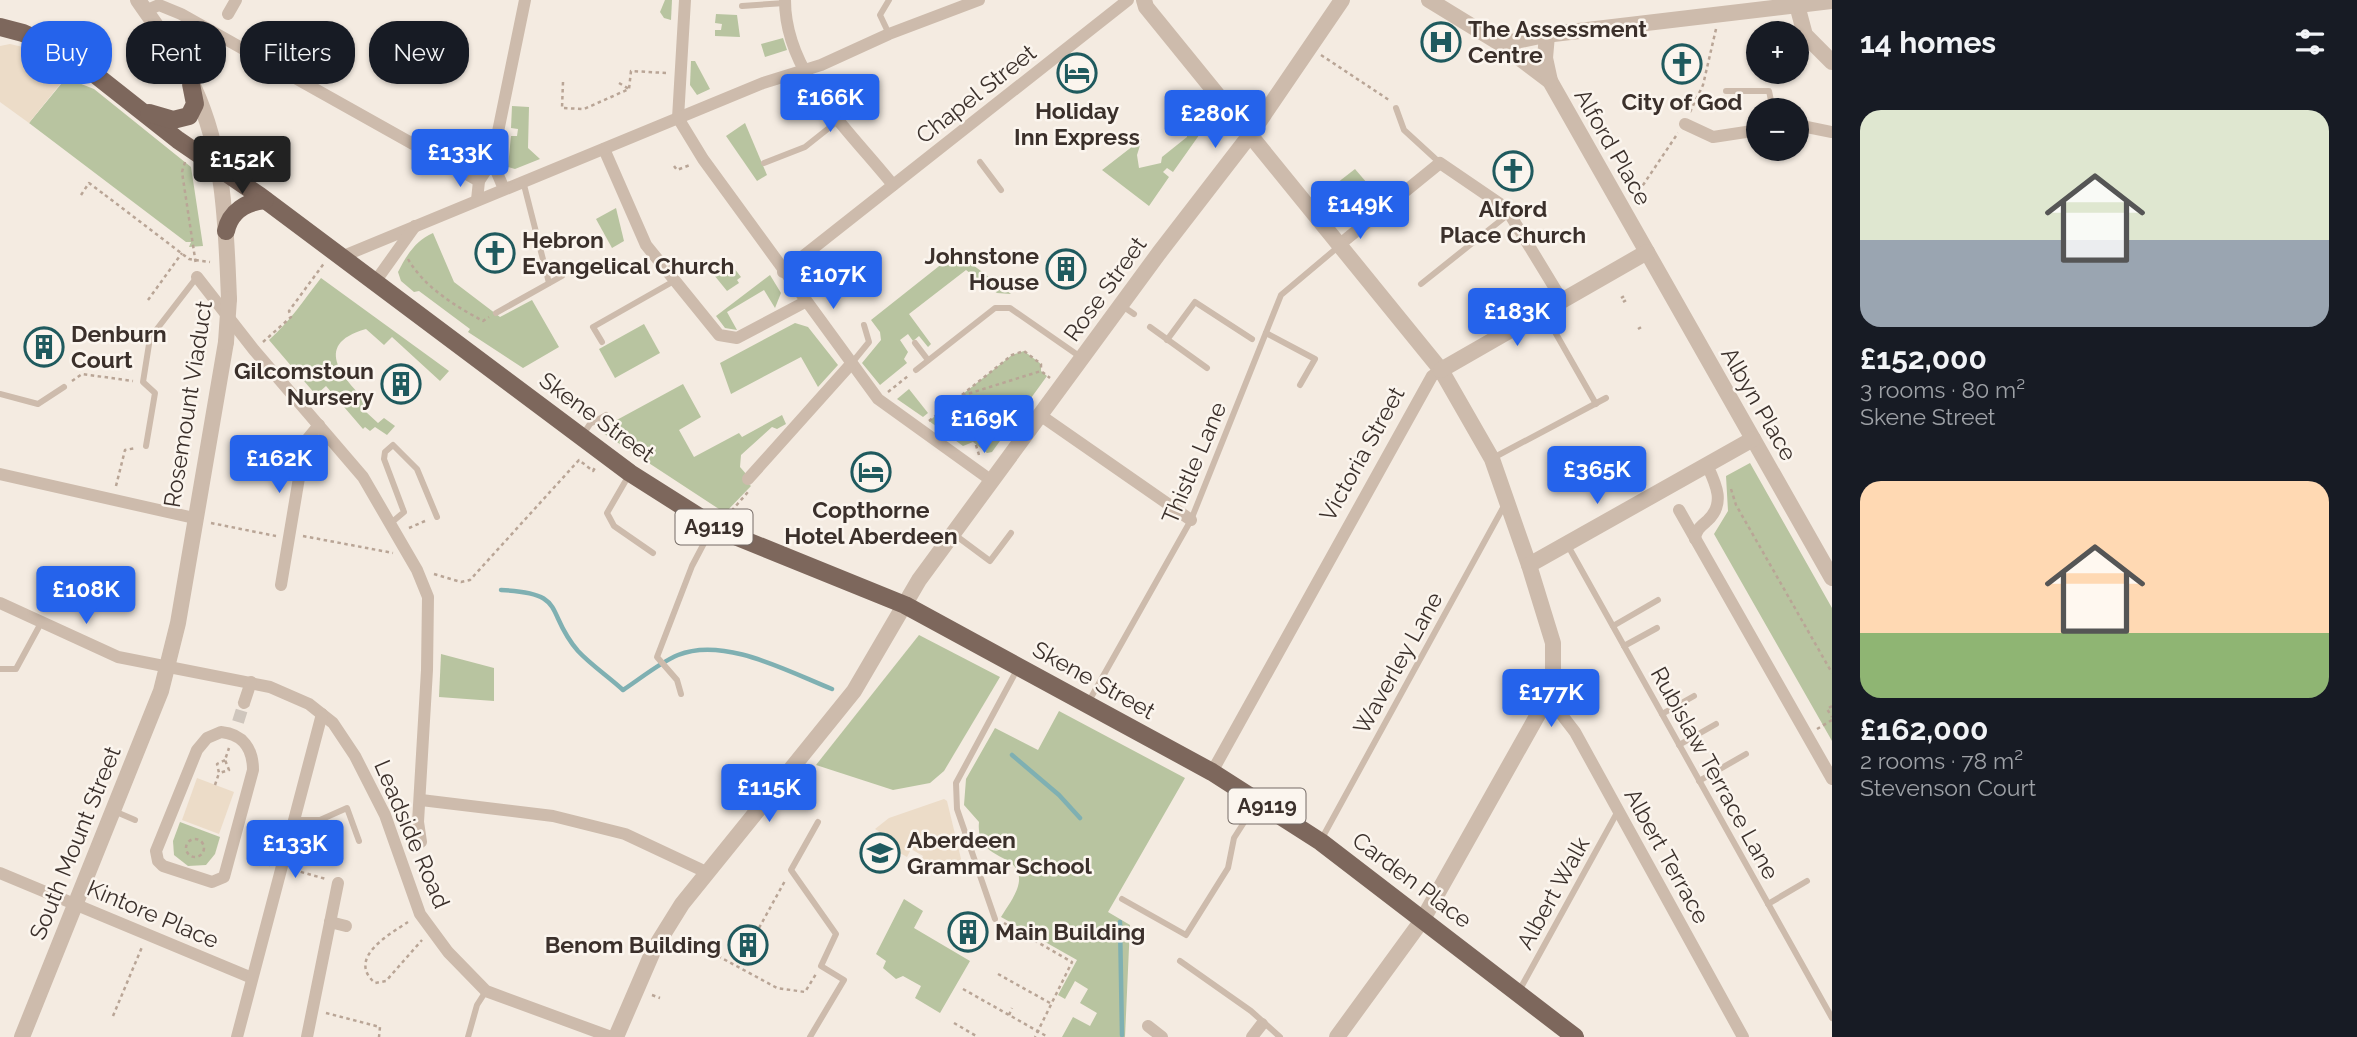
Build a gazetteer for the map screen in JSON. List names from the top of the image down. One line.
{"streets":{"main road":["Skene Street","A9119","Carden Place"],"street":["Chapel Street","Alford Place","Rose Street","Rosemount Viaduct","Albyn Place","Victoria Street","Leadside Road","South Mount Street","Albert Terrace","Kintore Place"],"lane":["Thistle Lane","Waverley Lane","Rubislaw Terrace Lane","Albert Walk"]},"crossings":[["Alford Place","Albyn Place"],["Alford Place","Victoria Street"],["Rose Street","Skene Street"],["Rose Street","Leadside Road"],["Rosemount Viaduct","Skene Street"],["Rosemount Viaduct","Leadside Road"],["Rosemount Viaduct","South Mount Street"],["Albyn Place","Victoria Street"],["Skene Street","Victoria Street"],["Skene Street","Thistle Lane"],["Skene Street","Carden Place"],["Victoria Street","Carden Place"],["Waverley Lane","Carden Place"],["Leadside Road","South Mount Street"],["South Mount Street","Kintore Place"],["Albert Terrace","Albert Walk"],["Carden Place","Albert Walk"]],"places":{"hospital":["The Assessment Centre"],"church":["City of God","Alford Place Church","Hebron Evangelical Church"],"hotel":["Holiday Inn Express","Copthorne Hotel Aberdeen"],"building":["Johnstone House","Denburn Court","Gilcomstoun Nursery","Main Building","Benom Building"],"school or university":["Aberdeen Grammar School"]},"page":{"heading":"14 homes","map_buttons":["+","−"],"chip":["Buy","Rent","Filters","New"],"price":["£166K","£280K","£133K","£152K","£149K","£107K","£183K","£169K","£162K","£365K","£108K","£177K","£115K","£133K"],"list":[{"name":"£152,000","note":"3 rooms · 80 m² · Skene Street"},{"name":"£162,000","note":"2 rooms · 78 m² · Stevenson Court"}]}}
